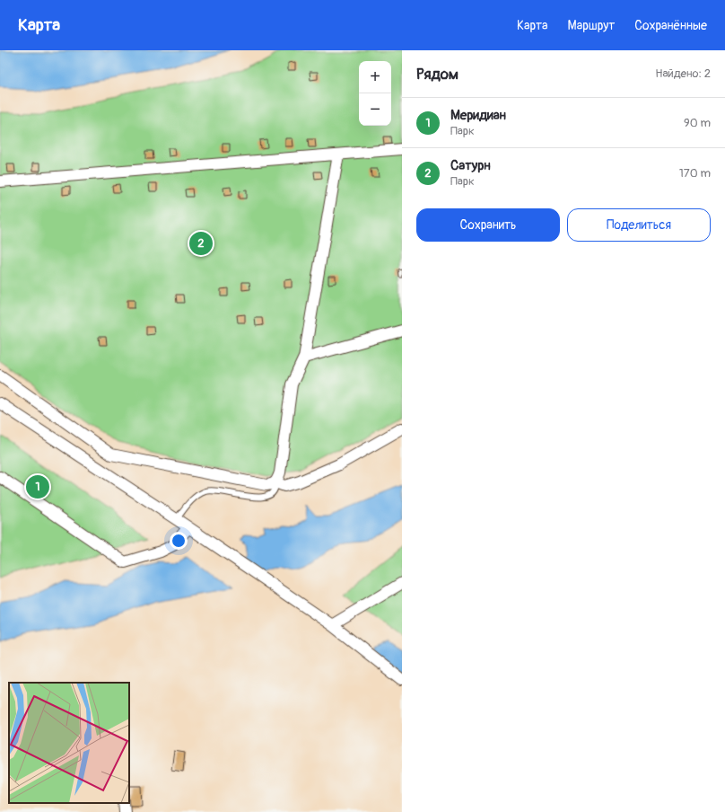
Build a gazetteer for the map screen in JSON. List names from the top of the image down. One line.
{"page":{"header":"Карта","nav":["Карта","Маршрут","Сохранённые"],"heading":["Рядом","Найдено: 2"],"map_buttons":["+","−"],"list":[{"mark":"1","name":"Меридиан","note":"Парк","value":"90 m"},{"mark":"2","name":"Сатурн","note":"Парк","value":"170 m"}],"buttons":["Сохранить","Поделиться"],"pins":["2","1"]}}
